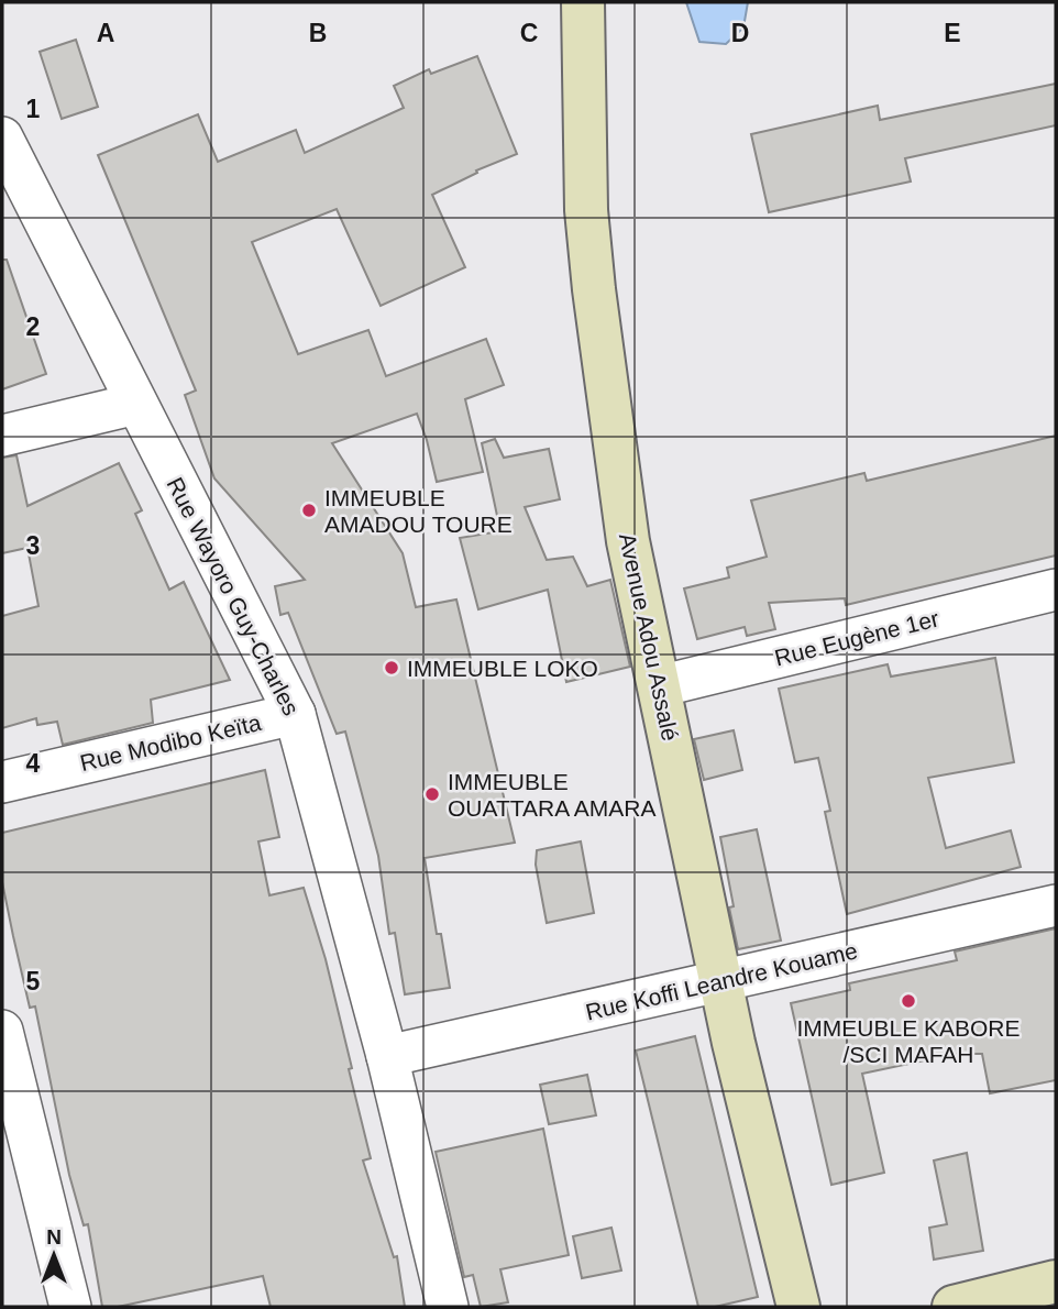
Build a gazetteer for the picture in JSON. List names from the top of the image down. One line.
{"streets":{"street":["Rue Wayoro Guy-Charles","Avenue Adou Assalé","Rue Eugène 1er","Rue Modibo Keïta","Rue Koffi Leandre Kouame"]},"crossings":[["Rue Wayoro Guy-Charles","Rue Modibo Keïta"],["Rue Wayoro Guy-Charles","Rue Koffi Leandre Kouame"],["Avenue Adou Assalé","Rue Eugène 1er"],["Avenue Adou Assalé","Rue Koffi Leandre Kouame"]],"places":["IMMEUBLE AMADOU TOURE","IMMEUBLE LOKO","IMMEUBLE OUATTARA AMARA","IMMEUBLE KABORE /SCI MAFAH"],"north":"top","grid":{"columns":["A","B","C","D","E"],"rows":["1","2","3","4","5"]}}
